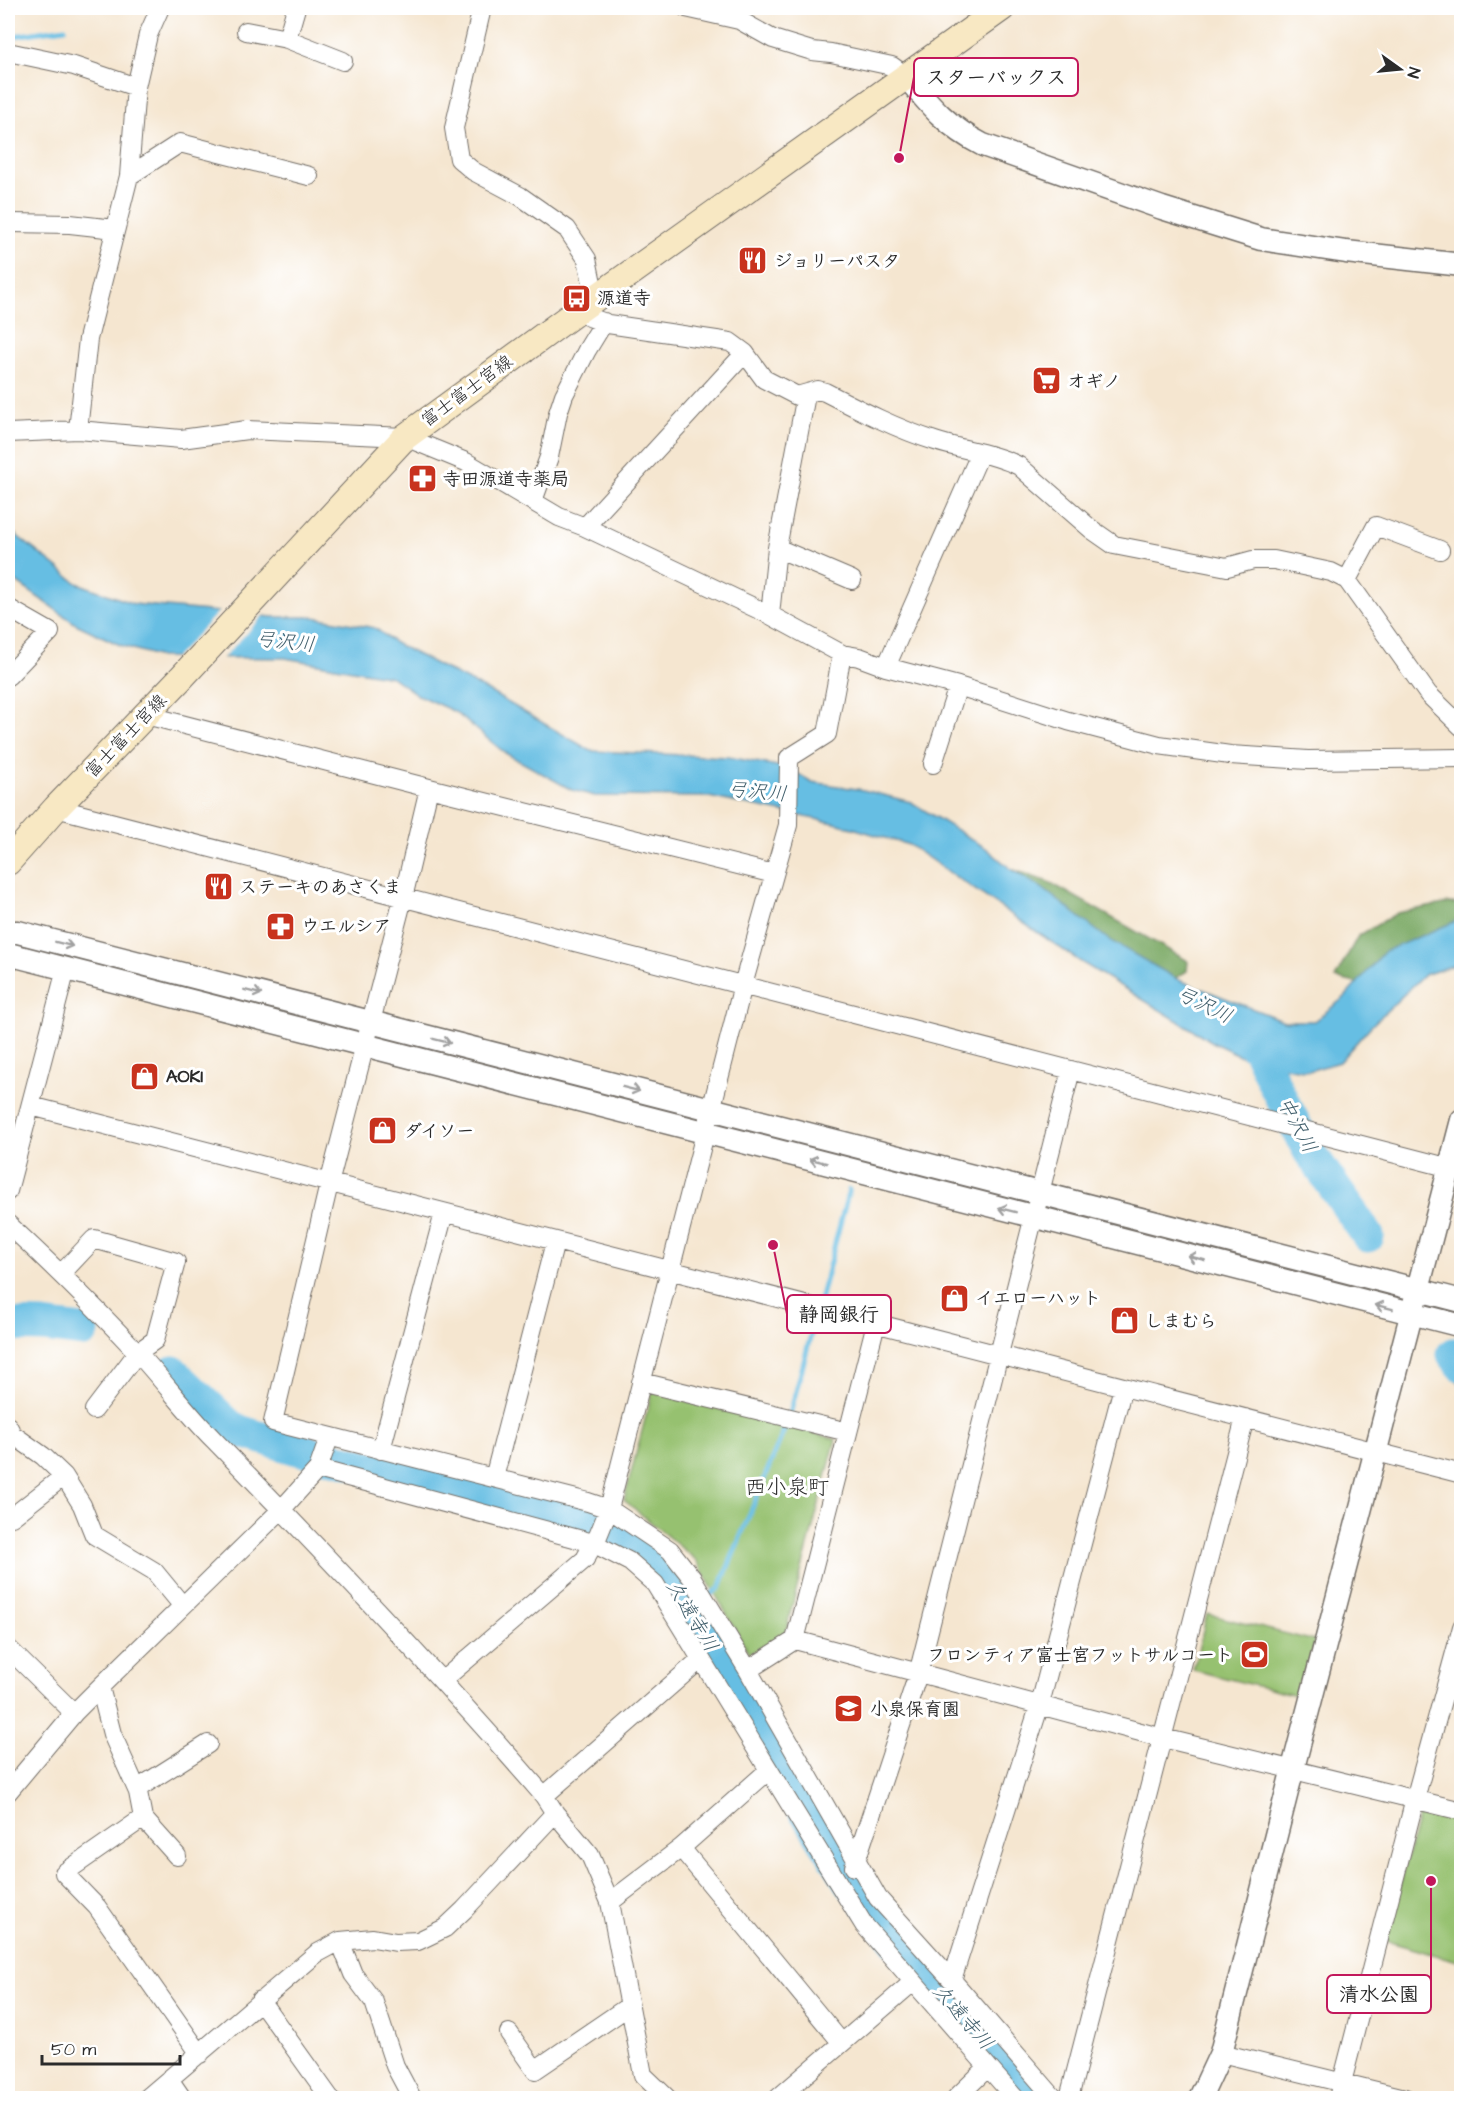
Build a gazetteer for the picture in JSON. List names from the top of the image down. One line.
{"streets":{"main road":["富士富士宮線"]},"districts":["西小泉町"],"water":["弓沢川","中沢川","久遠寺川"],"places":{"other":["スターバックス","静岡銀行","清水公園"],"restaurant":["ジョリーパスタ","ステーキのあさくま"],"bus stop":["源道寺"],"supermarket":["オギノ"],"pharmacy":["寺田源道寺薬局","ウエルシア"],"shop":["AOKI","ダイソー","イエローハット","しまむら"],"sports":["フロンティア富士宮フットサルコート"],"school or university":["小泉保育園"]},"scale_bar":"50 m","north":"right"}
